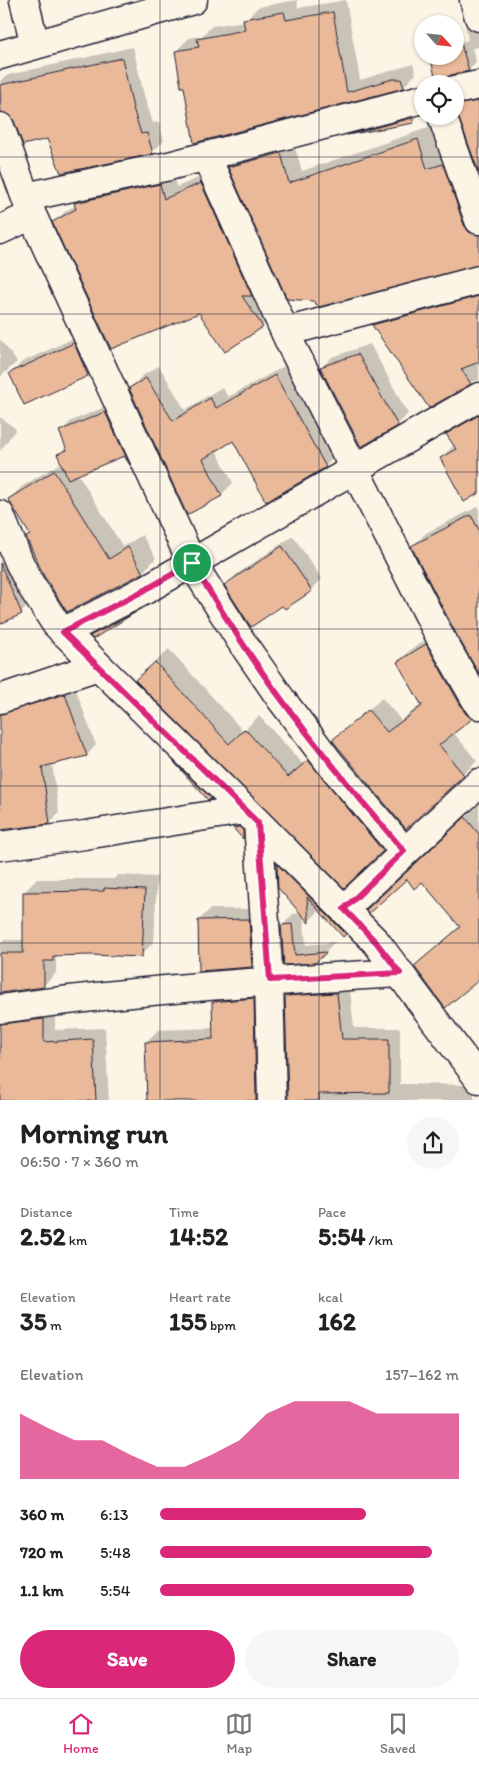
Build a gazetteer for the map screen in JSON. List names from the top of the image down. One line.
{"north":"bottom right","page":{"heading":["Morning run","06:50 · 7 × 360 m"],"stats":[["Distance","2.52 km"],["Time","14:52"],["Pace","5:54 /km"],["Elevation","35 m"],["Heart rate","155 bpm"],["kcal","162"]],"chart":["Elevation","157–162 m"],"list":[{"name":"360 m","note":"6:13"},{"name":"720 m","note":"5:48"},{"name":"1.1 km","note":"5:54"}],"buttons":["Save","Share"],"tabs":["Home","Map","Saved"]}}
